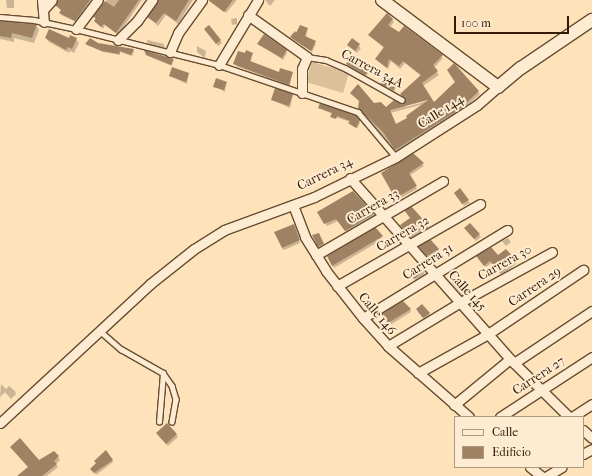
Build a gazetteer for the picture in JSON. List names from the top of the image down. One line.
{"streets":{"street":["Carrera 34A","Calle 144","Carrera 34","Carrera 33","Carrera 32","Carrera 31","Carrera 30","Carrera 29","Calle 145","Calle 146","Carrera 27"]},"crossings":[["Calle 144","Carrera 34"],["Carrera 34","Calle 145"],["Carrera 34","Calle 146"],["Carrera 33","Calle 145"],["Carrera 33","Calle 146"],["Carrera 32","Calle 145"],["Carrera 32","Calle 146"],["Carrera 31","Calle 145"],["Carrera 31","Calle 146"],["Carrera 30","Calle 145"],["Carrera 30","Calle 146"],["Carrera 29","Calle 145"],["Carrera 29","Calle 146"],["Calle 145","Carrera 27"]],"legend":["Calle","Edificio"],"scale_bar":"100 m"}
